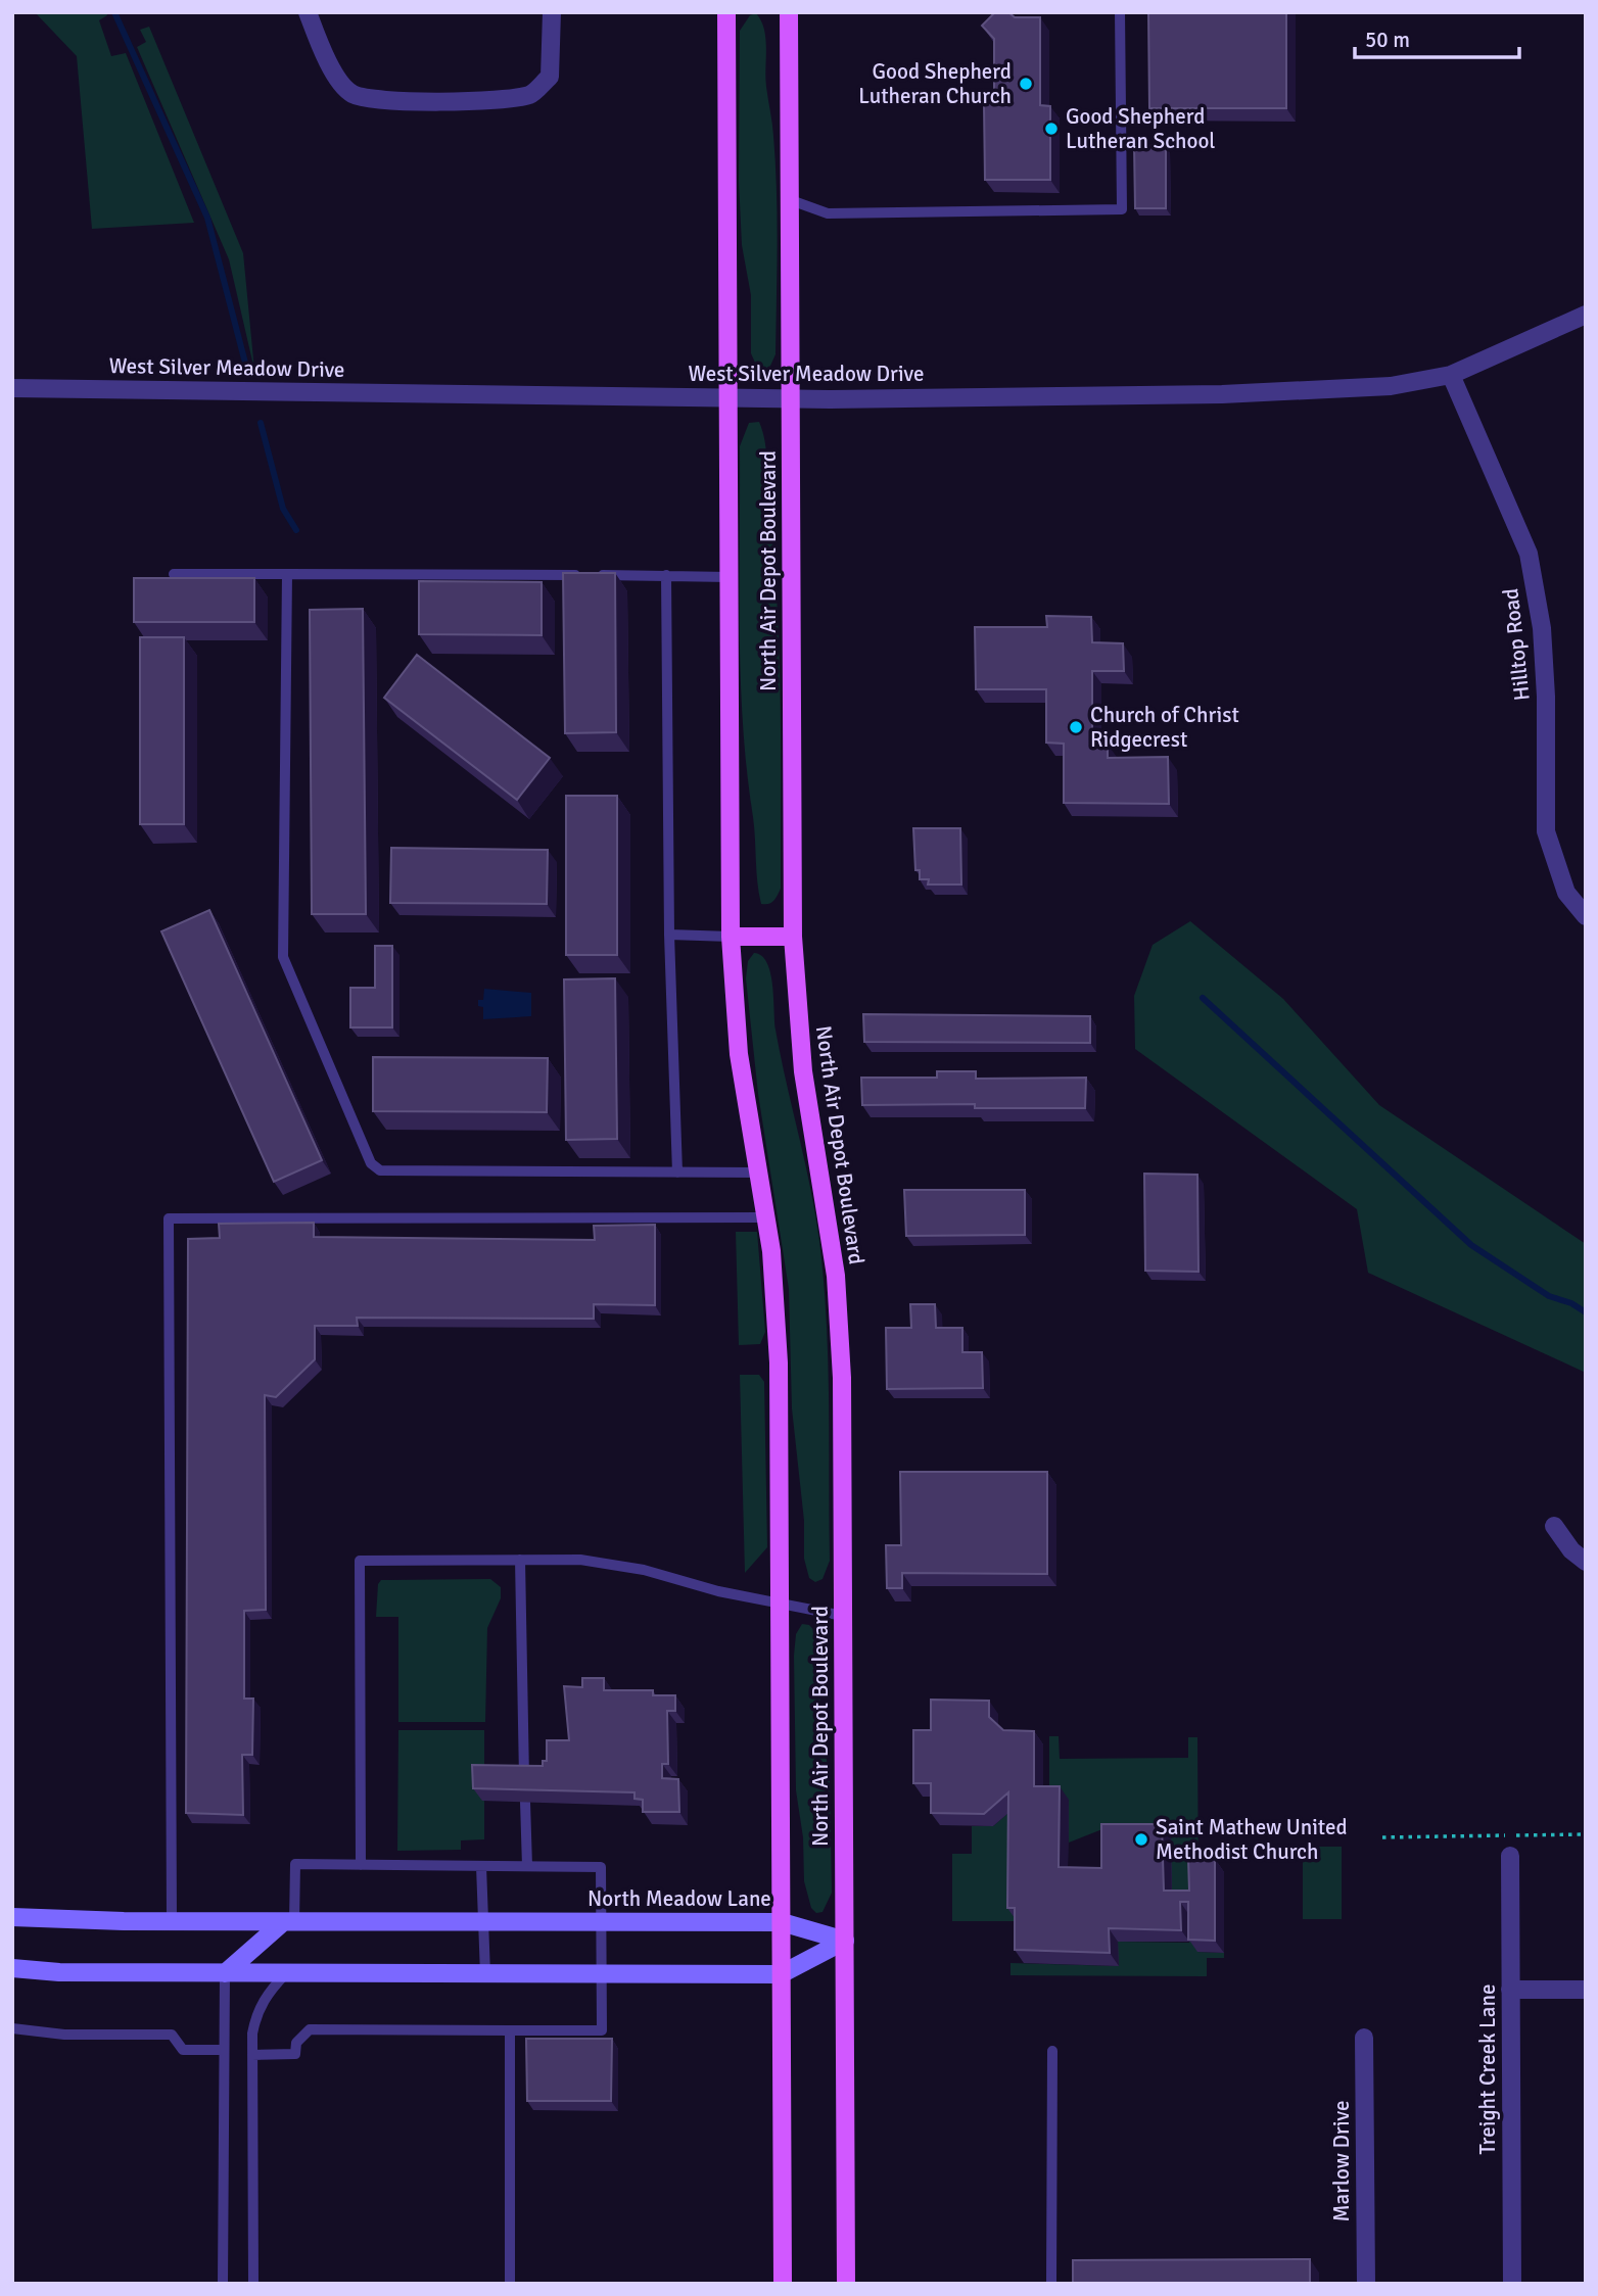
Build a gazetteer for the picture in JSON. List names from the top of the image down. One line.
{"streets":{"main road":["North Air Depot Boulevard"],"street":["West Silver Meadow Drive","Hilltop Road","North Meadow Lane","Treight Creek Lane","Marlow Drive"]},"crossings":[["West Silver Meadow Drive","North Air Depot Boulevard"],["West Silver Meadow Drive","Hilltop Road"],["North Air Depot Boulevard","North Meadow Lane"]],"places":["Good Shepherd Lutheran Church","Good Shepherd Lutheran School","Church of Christ Ridgecrest","Saint Mathew United Methodist Church"],"scale_bar":"50 m"}
